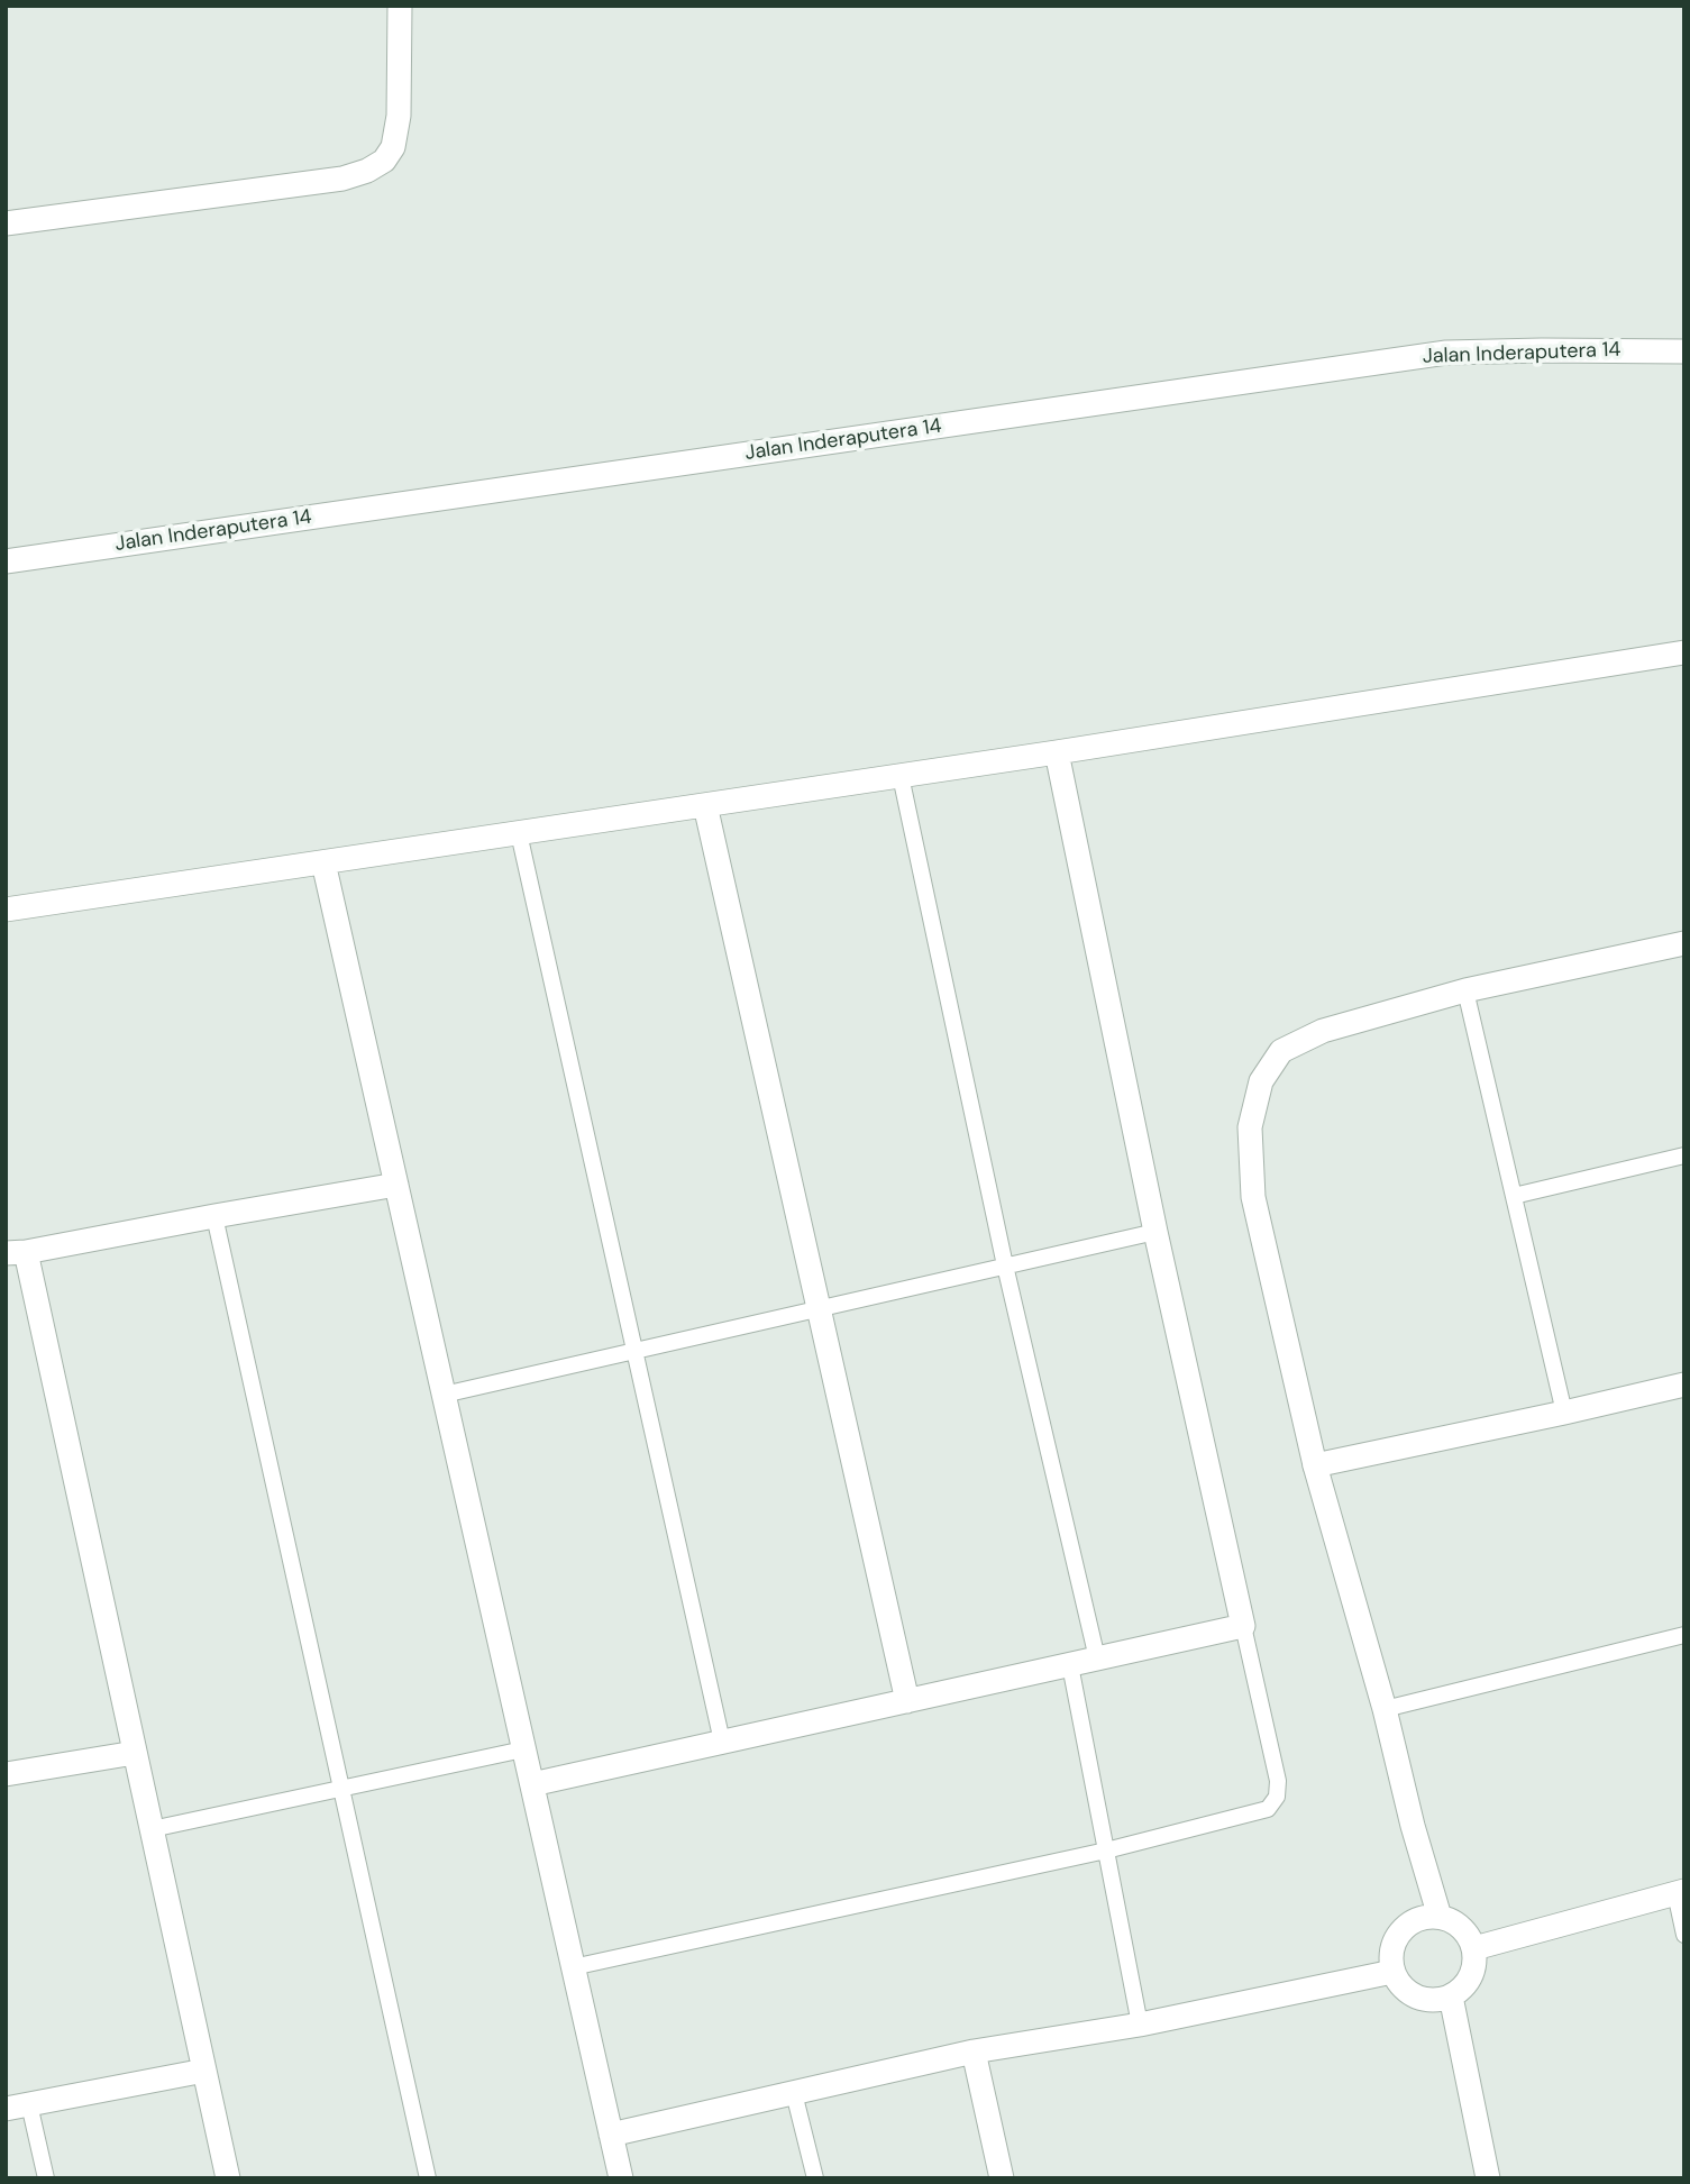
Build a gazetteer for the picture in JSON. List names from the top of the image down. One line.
{"streets":{"street":["Jalan Inderaputera 14"]}}
